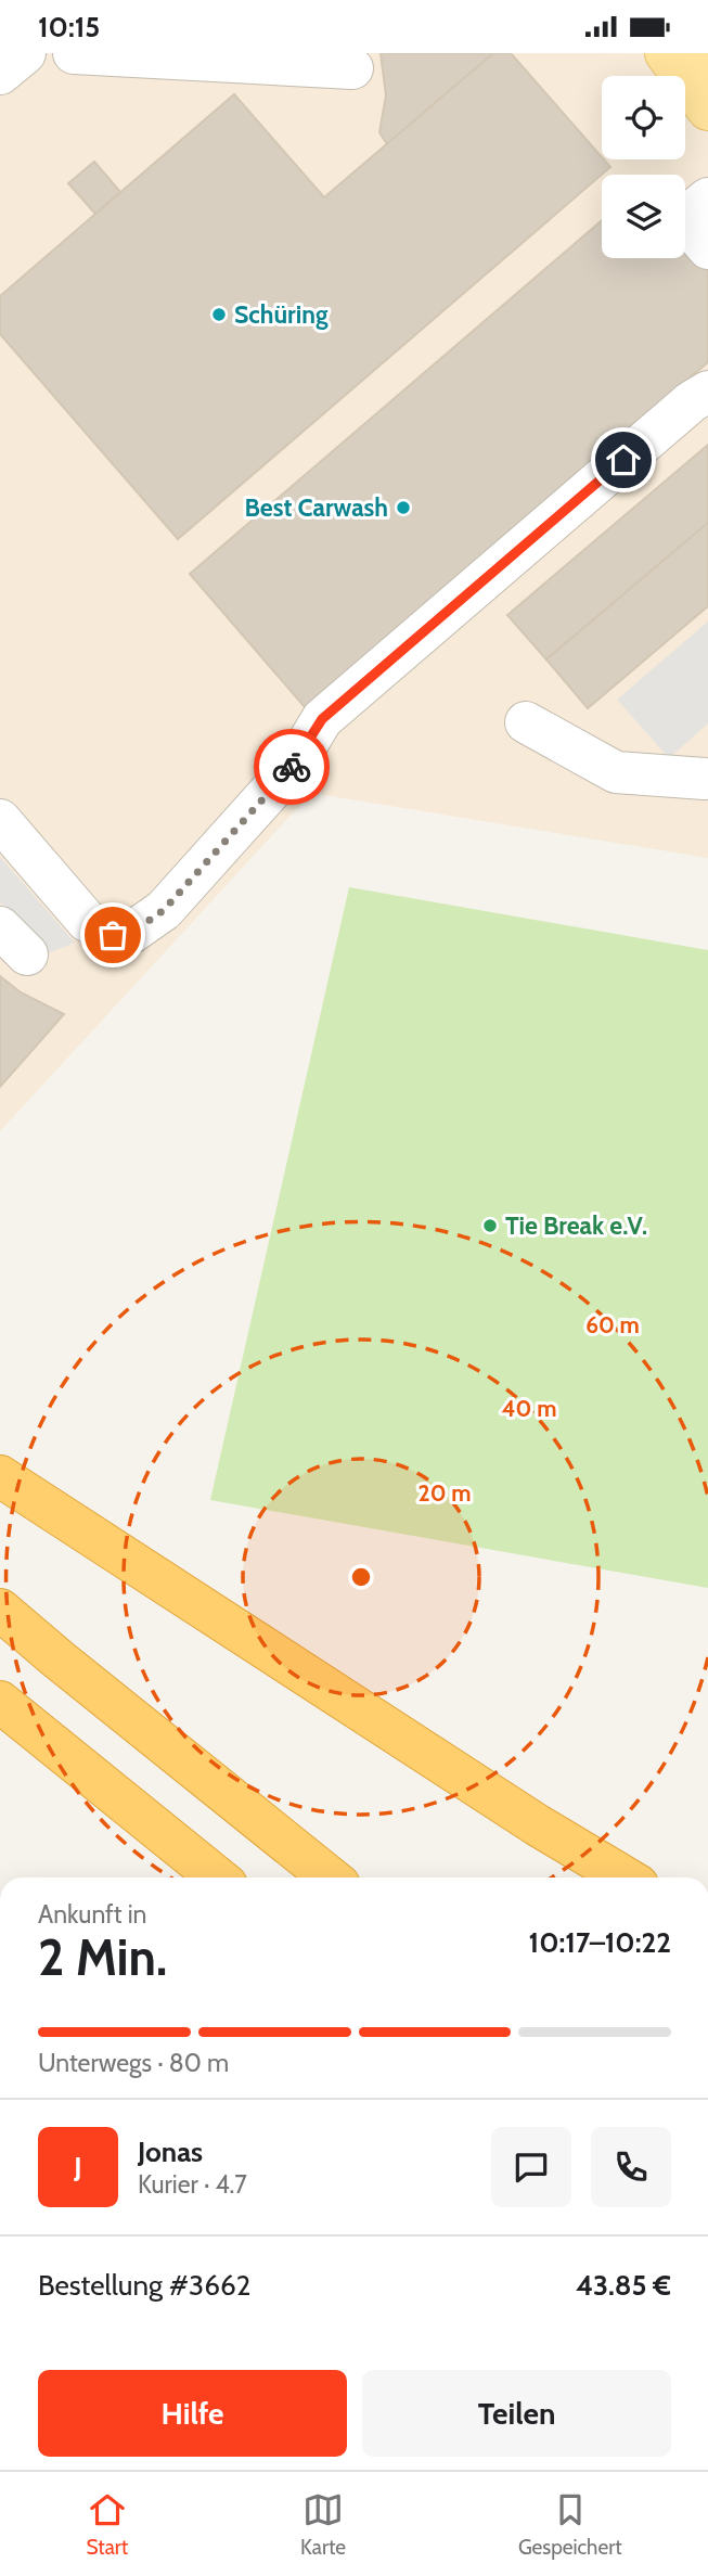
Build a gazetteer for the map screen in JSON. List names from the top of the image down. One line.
{"places":["Schüring","Best Carwash","Tie Break e.V."],"page":{"status":"10:15","heading":["2 Min.","Ankunft in","10:17–10:22"],"panel":["Jonas","Kurier · 4.7","Bestellung #3662","43.85 €"],"bar":"Unterwegs · 80 m","round":"J","buttons":["Hilfe","Teilen"],"tabs":["Start","Karte","Gespeichert"]},"rings":["60 m","40 m","20 m"]}
